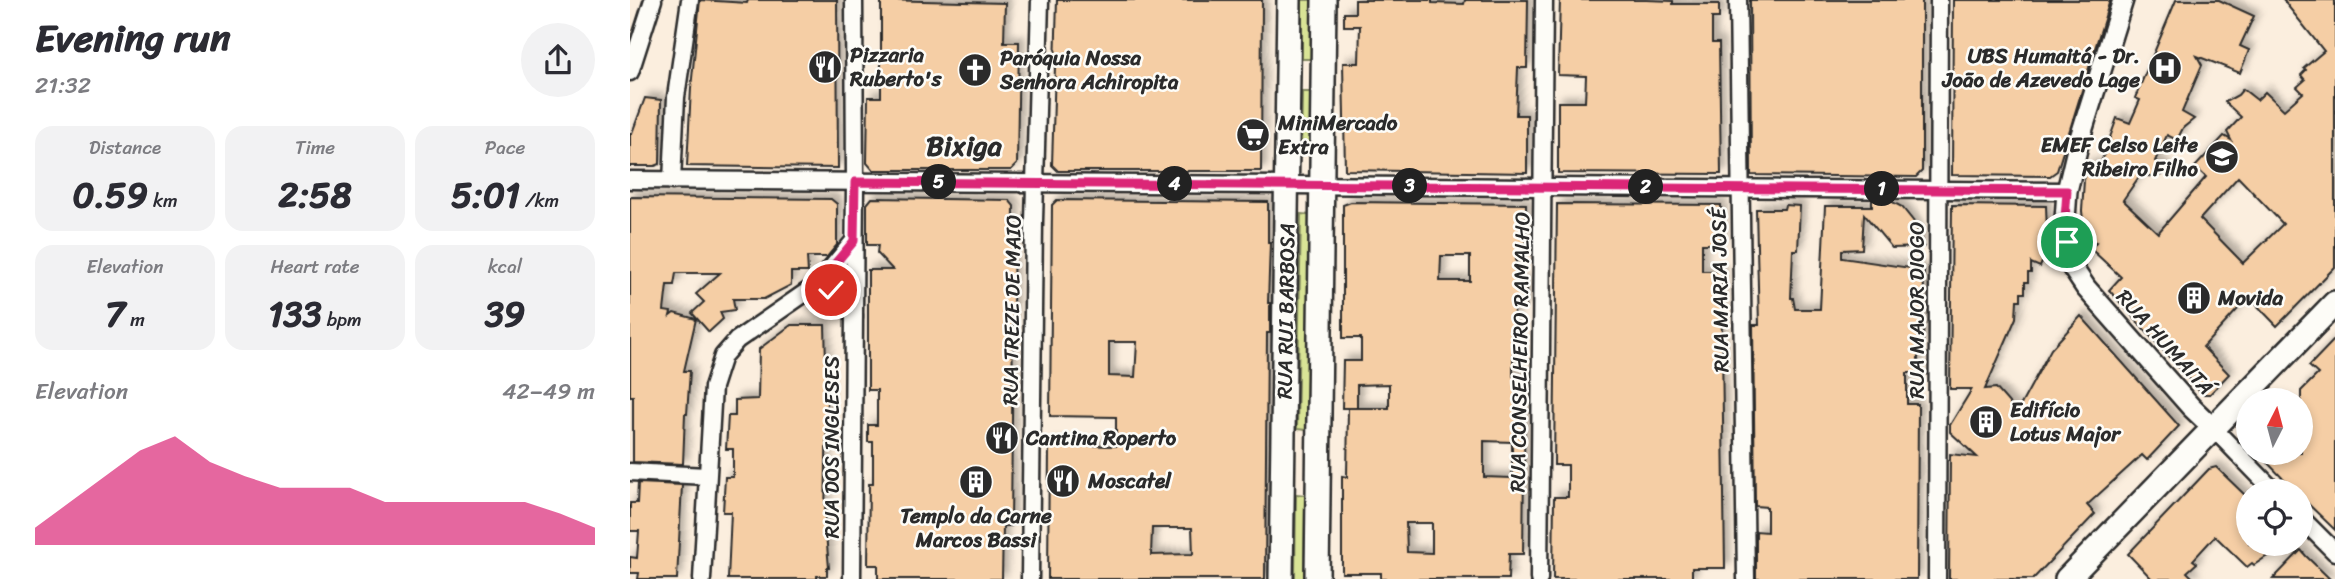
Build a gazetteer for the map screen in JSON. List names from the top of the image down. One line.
{"streets":{"main road":["RUA RUI BARBOSA"],"street":["RUA MARIA JOSÉ","RUA TREZE DE MAIO","RUA MAJOR DIOGO","RUA HUMAITÁ","RUA CONSELHEIRO RAMALHO","RUA DOS INGLESES"]},"districts":["Bixiga"],"places":{"restaurant":["Pizzaria Ruberto's","Cantina Roperto","Moscatel"],"hospital":["UBS Humaitá - Dr. João de Azevedo Lage"],"church":["Paróquia Nossa Senhora Achiropita"],"supermarket":["MiniMercado Extra"],"school or university":["EMEF Celso Leite Ribeiro Filho"],"building":["Movida","Edifício Lotus Major","Templo da Carne Marcos Bassi"]},"north":"top","page":{"heading":["Evening run","21:32"],"stats":[["Distance","0.59 km"],["Time","2:58"],["Pace","5:01 /km"],["Elevation","7 m"],["Heart rate","133 bpm"],["kcal","39"]],"pins":["5","4","3","2","1"],"chart":["Elevation","42–49 m"]}}
